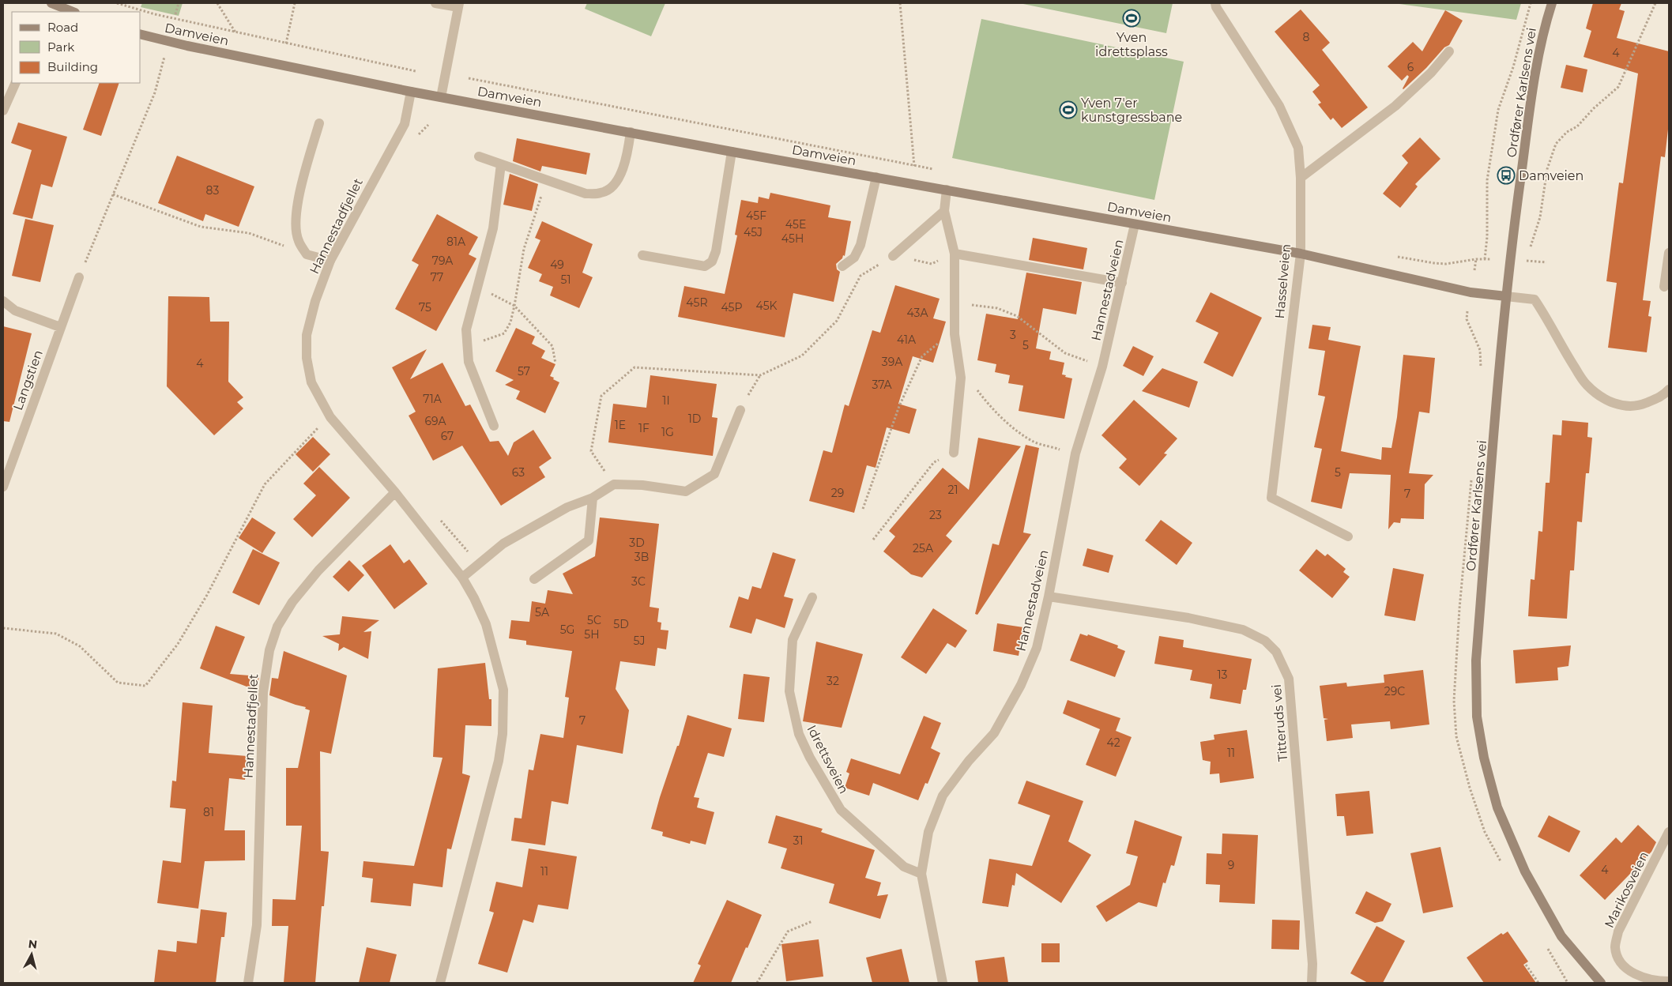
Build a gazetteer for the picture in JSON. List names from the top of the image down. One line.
{"streets":{"street":["Damveien","Ordfører Karlsens vei","Hannestadfjellet","Hasselveien","Hannestadveien","Langstien","Titteruds vei","Idrettsveien","Marikosveien"]},"crossings":[["Damveien","Ordfører Karlsens vei"],["Damveien","Hannestadfjellet"],["Damveien","Hasselveien"],["Damveien","Hannestadveien"],["Hannestadveien","Titteruds vei"],["Hannestadveien","Idrettsveien"]],"places":{"sports":["Yven idrettsplass","Yven 7'er kunstgressbane"],"bus stop":["Damveien"]},"house_numbers":["8","4","6","83","45F","45E","45J","45H","81A","79A","49","77","51","45R","45K","75","45P","43A","3","41A","5","39A","4","57","37A","71A","1I","1D","69A","1E","1F","1G","67","63","5","21","29","7","23","3D","25A","3B","3C","5A","5C","5D","5G","5H","5J","13","32","29C","7","42","11","81","31","9","4","11"],"legend":["Road","Park","Building"],"north":"top"}
